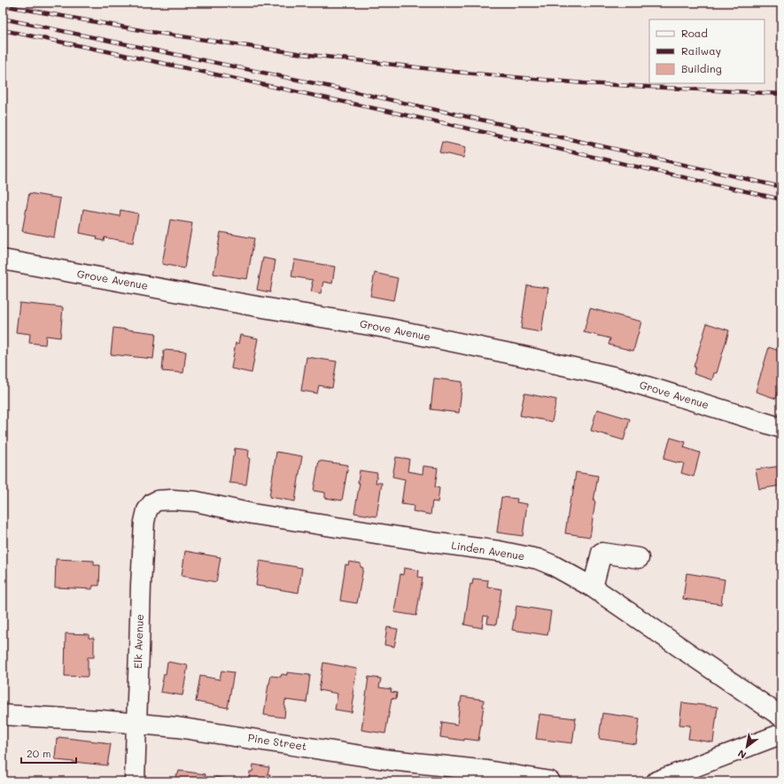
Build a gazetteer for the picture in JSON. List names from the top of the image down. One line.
{"streets":{"street":["Grove Avenue","Linden Avenue","Elk Avenue","Pine Street"]},"crossings":[["Linden Avenue","Elk Avenue"],["Elk Avenue","Pine Street"]],"legend":["Road","Railway","Building"],"scale_bar":"20 m","north":"bottom left"}
